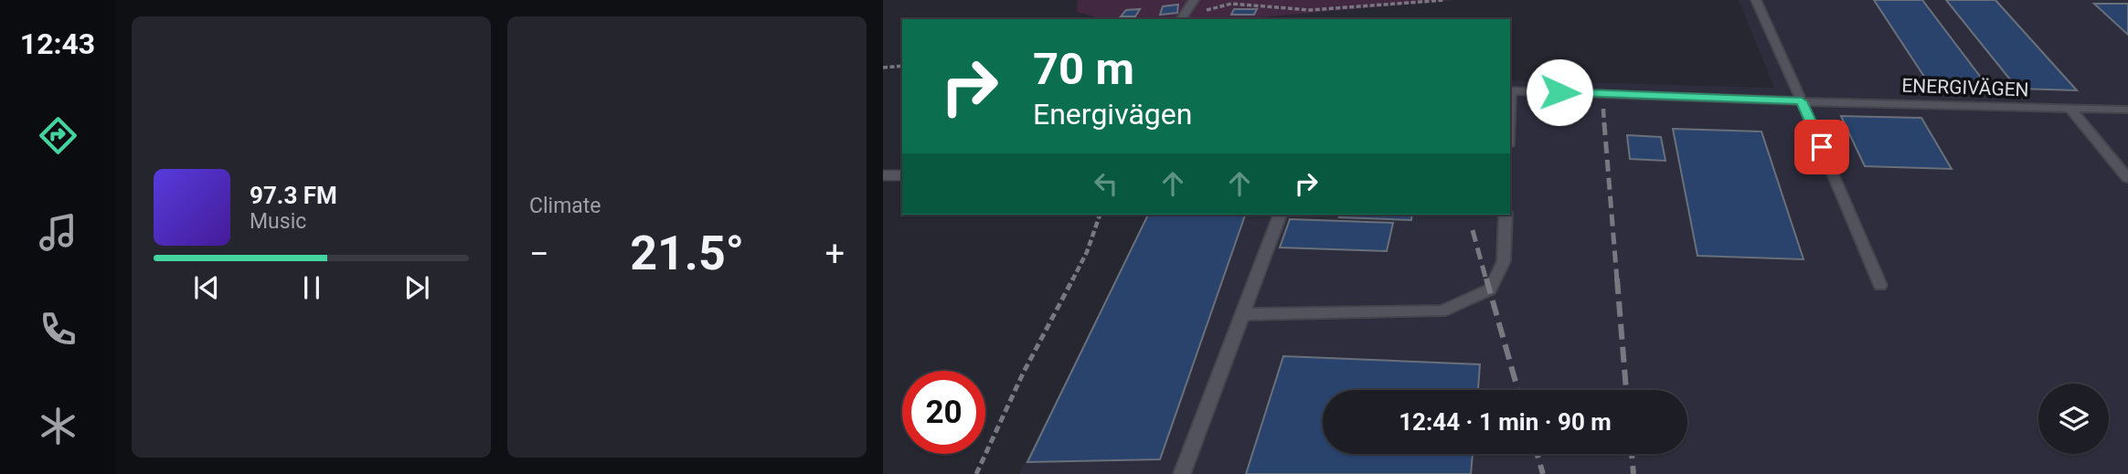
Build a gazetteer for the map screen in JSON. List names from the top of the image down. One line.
{"streets":{"lane":["ENERGIVÄGEN"]},"page":{"tabs":"12:43","tile":"Climate","turn":["70 m","Energivägen"],"song":["97.3 FM","Music"],"heat":["−","21.5°","+"],"limit":"20","trip":"12:44 · 1 min · 90 m"}}
